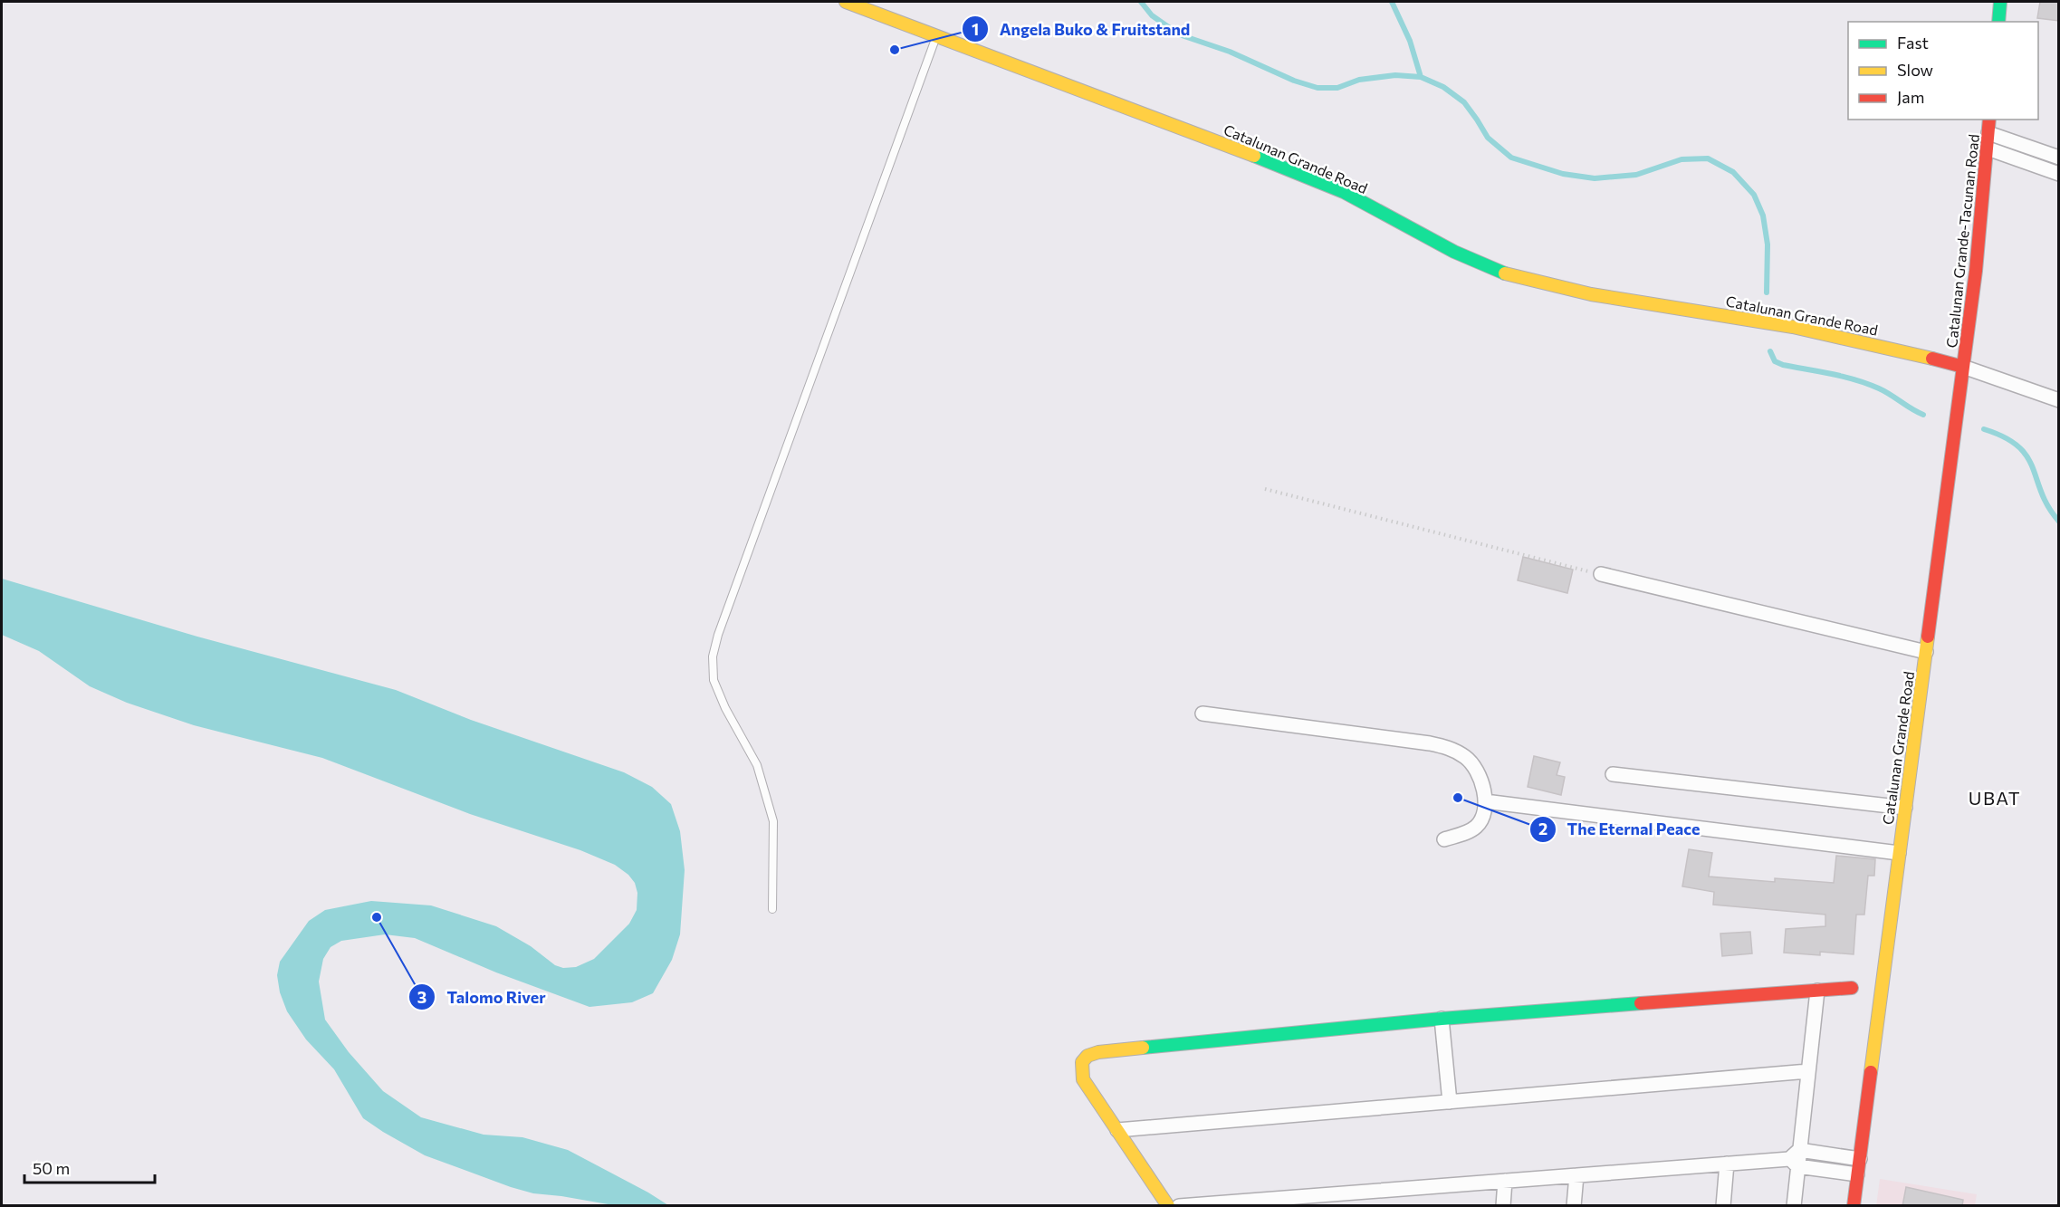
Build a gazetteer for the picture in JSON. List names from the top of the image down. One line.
{"streets":{"main road":["Catalunan Grande Road","Catalunan Grande-Tacunan Road"]},"crossings":[["Catalunan Grande Road","Catalunan Grande-Tacunan Road"]],"districts":["UBAT"],"places":["Angela Buko & Fruitstand","The Eternal Peace","Talomo River"],"legend":["Fast","Slow","Jam"],"scale_bar":"50 m"}
